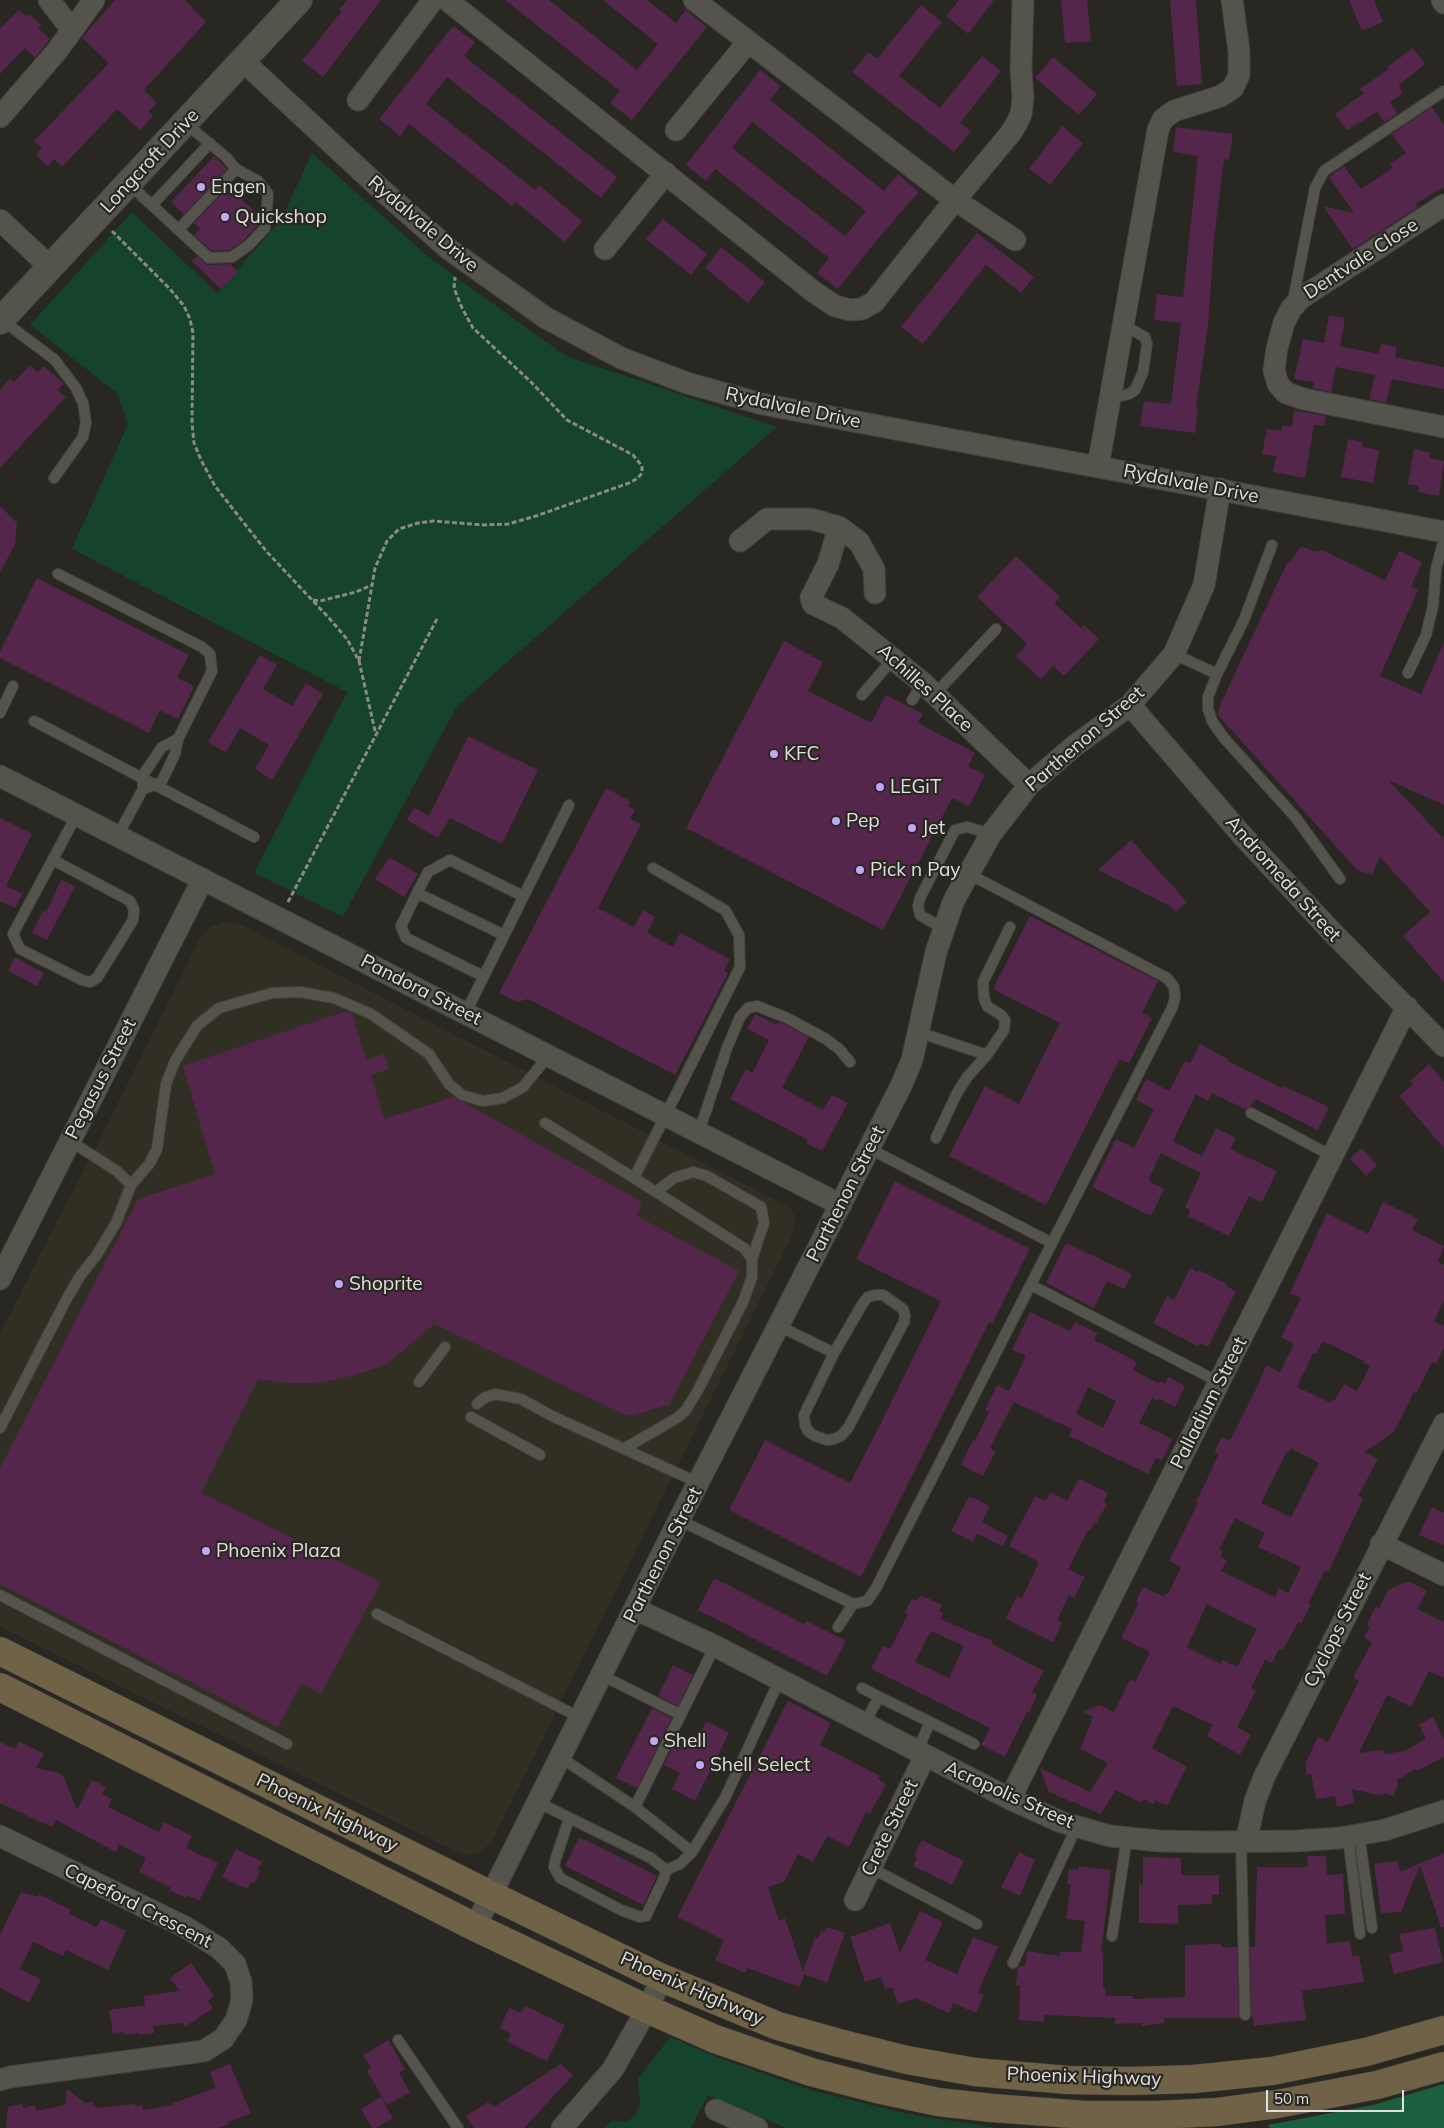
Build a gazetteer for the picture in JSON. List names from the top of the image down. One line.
{"streets":{"main road":["Phoenix Highway"],"street":["Longcroft Drive","Rydalvale Drive","Dentvale Close","Achilles Place","Parthenon Street","Andromeda Street","Pandora Street","Pegasus Street","Palladium Street","Cyclops Street","Acropolis Street","Crete Street","Capeford Crescent"]},"crossings":[["Longcroft Drive","Rydalvale Drive"],["Rydalvale Drive","Parthenon Street"],["Achilles Place","Parthenon Street"],["Parthenon Street","Andromeda Street"],["Parthenon Street","Pandora Street"],["Parthenon Street","Acropolis Street"],["Parthenon Street","Phoenix Highway"],["Andromeda Street","Palladium Street"],["Pandora Street","Pegasus Street"],["Palladium Street","Acropolis Street"],["Cyclops Street","Acropolis Street"],["Acropolis Street","Crete Street"]],"places":["Engen","Quickshop","KFC","LEGiT","Pep","Jet","Pick n Pay","Shoprite","Phoenix Plaza","Shell","Shell Select"],"scale_bar":"50 m"}
